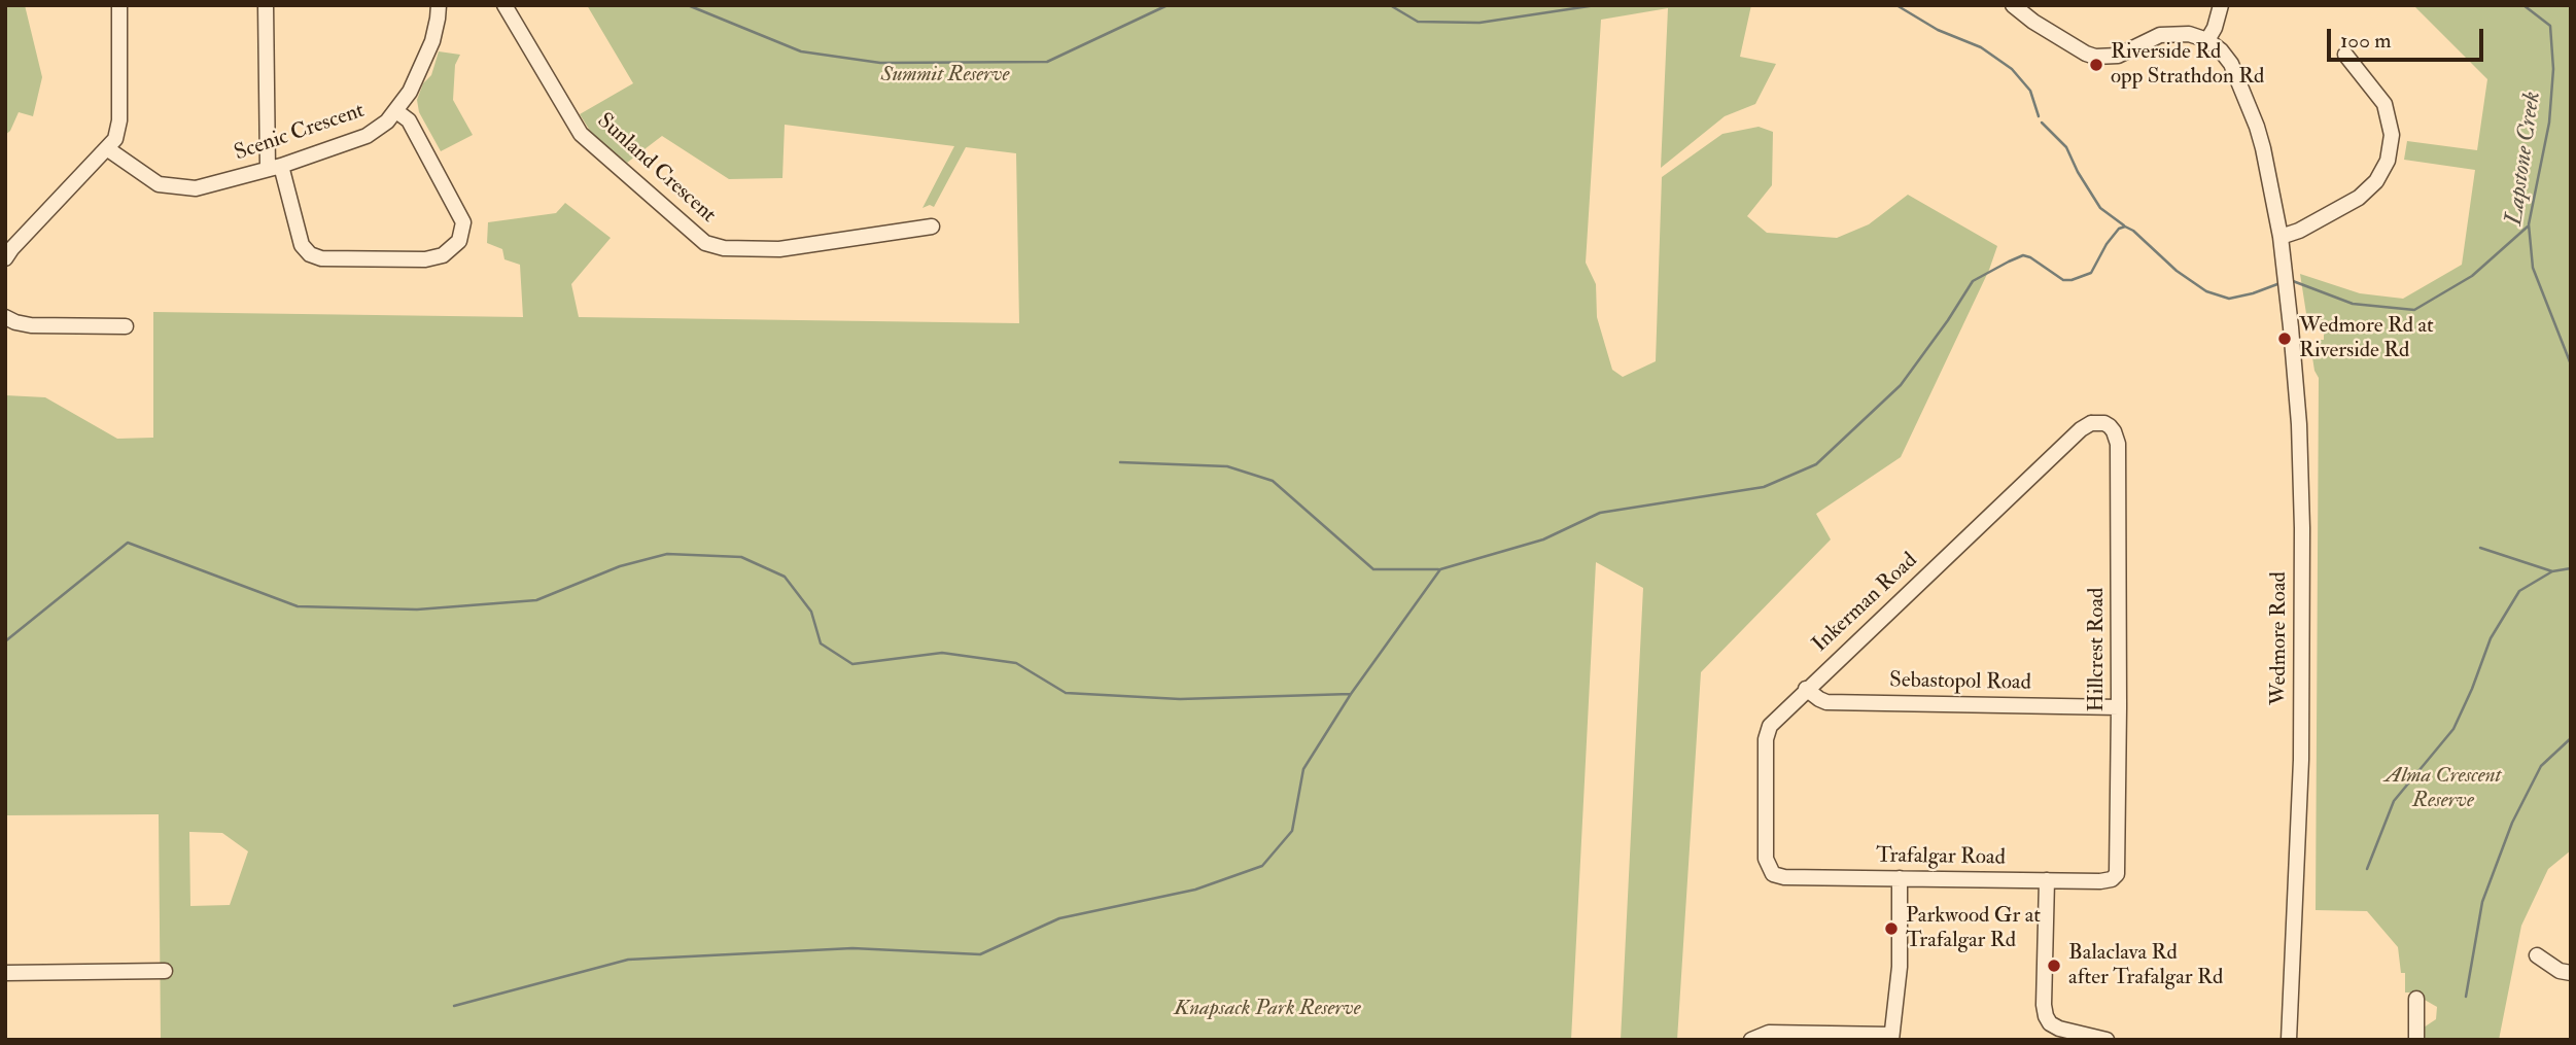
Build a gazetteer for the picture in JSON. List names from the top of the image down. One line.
{"streets":{"street":["Scenic Crescent","Sunland Crescent","Inkerman Road","Wedmore Road","Hillcrest Road","Sebastopol Road","Trafalgar Road"]},"crossings":[["Inkerman Road","Hillcrest Road"],["Inkerman Road","Sebastopol Road"],["Inkerman Road","Trafalgar Road"],["Hillcrest Road","Sebastopol Road"],["Hillcrest Road","Trafalgar Road"]],"water":["Lapstone Creek"],"parks":["Summit Reserve","Alma Crescent Reserve","Knapsack Park Reserve"],"places":["Riverside Rd opp Strathdon Rd","Wedmore Rd at Riverside Rd","Parkwood Gr at Trafalgar Rd","Balaclava Rd after Trafalgar Rd"],"scale_bar":"100 m"}
